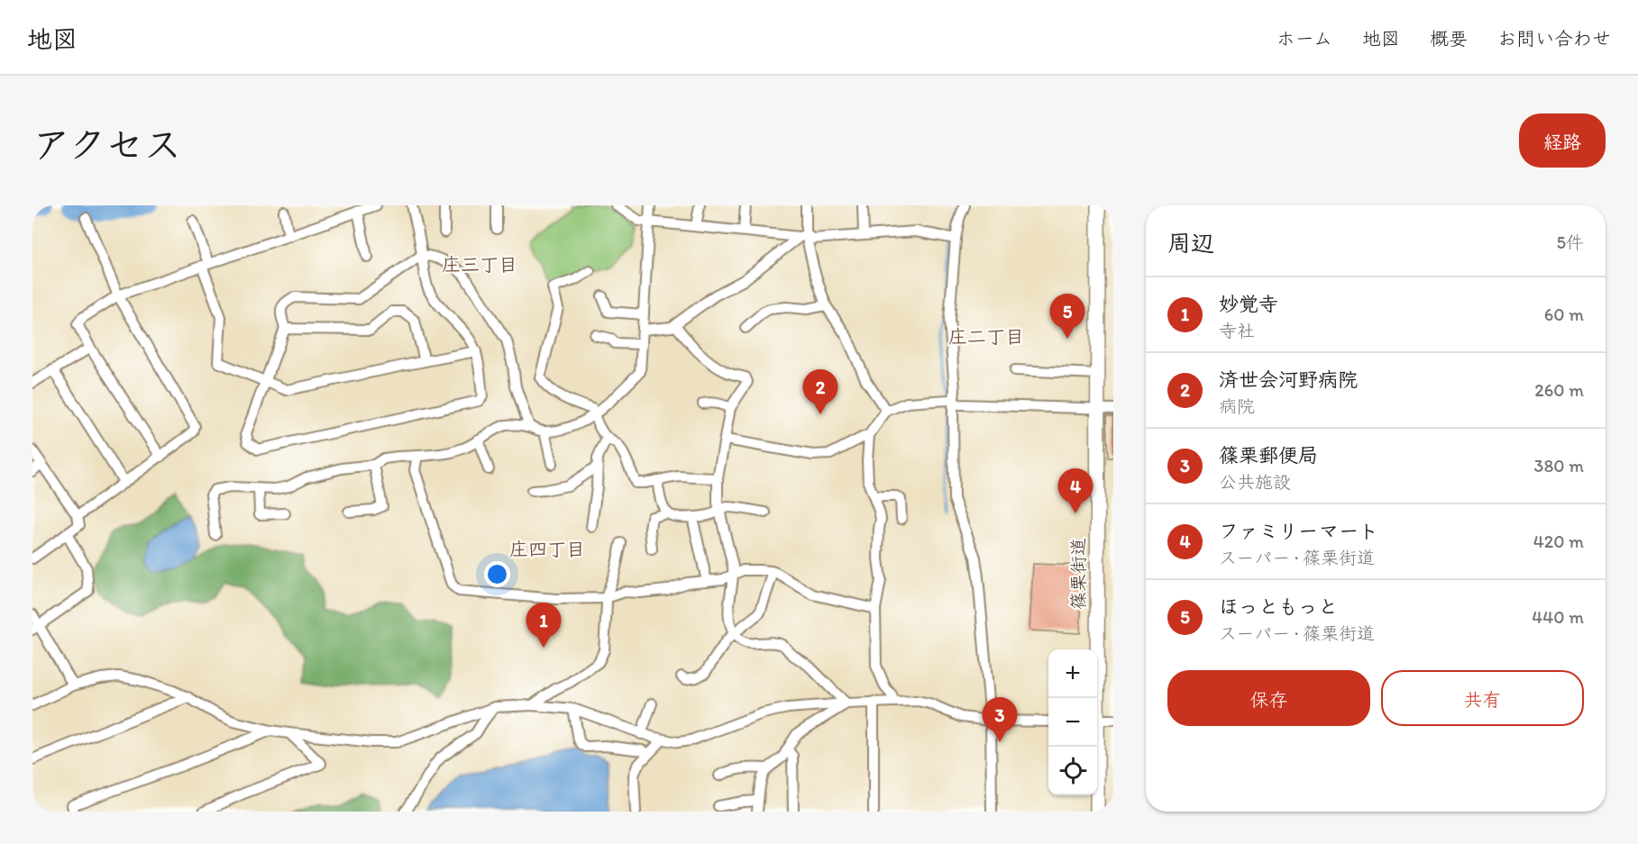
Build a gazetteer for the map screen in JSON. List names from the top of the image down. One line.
{"streets":{"main road":["篠栗街道"]},"districts":["庄三丁目","庄二丁目","庄四丁目"],"page":{"header":"地図","nav":["ホーム","地図","概要","お問い合わせ"],"title":"アクセス","buttons":["経路",["保存","共有"]],"heading":["周辺","5件"],"list":[{"mark":"1","name":"妙覚寺","note":"寺社","value":"60 m"},{"mark":"2","name":"済世会河野病院","note":"病院","value":"260 m"},{"mark":"3","name":"篠栗郵便局","note":"公共施設","value":"380 m"},{"mark":"4","name":"ファミリーマート","note":"スーパー · 篠栗街道","value":"420 m"},{"mark":"5","name":"ほっともっと","note":"スーパー · 篠栗街道","value":"440 m"}],"pins":["5","2","4","1","3"],"map_buttons":["+","−"]}}
